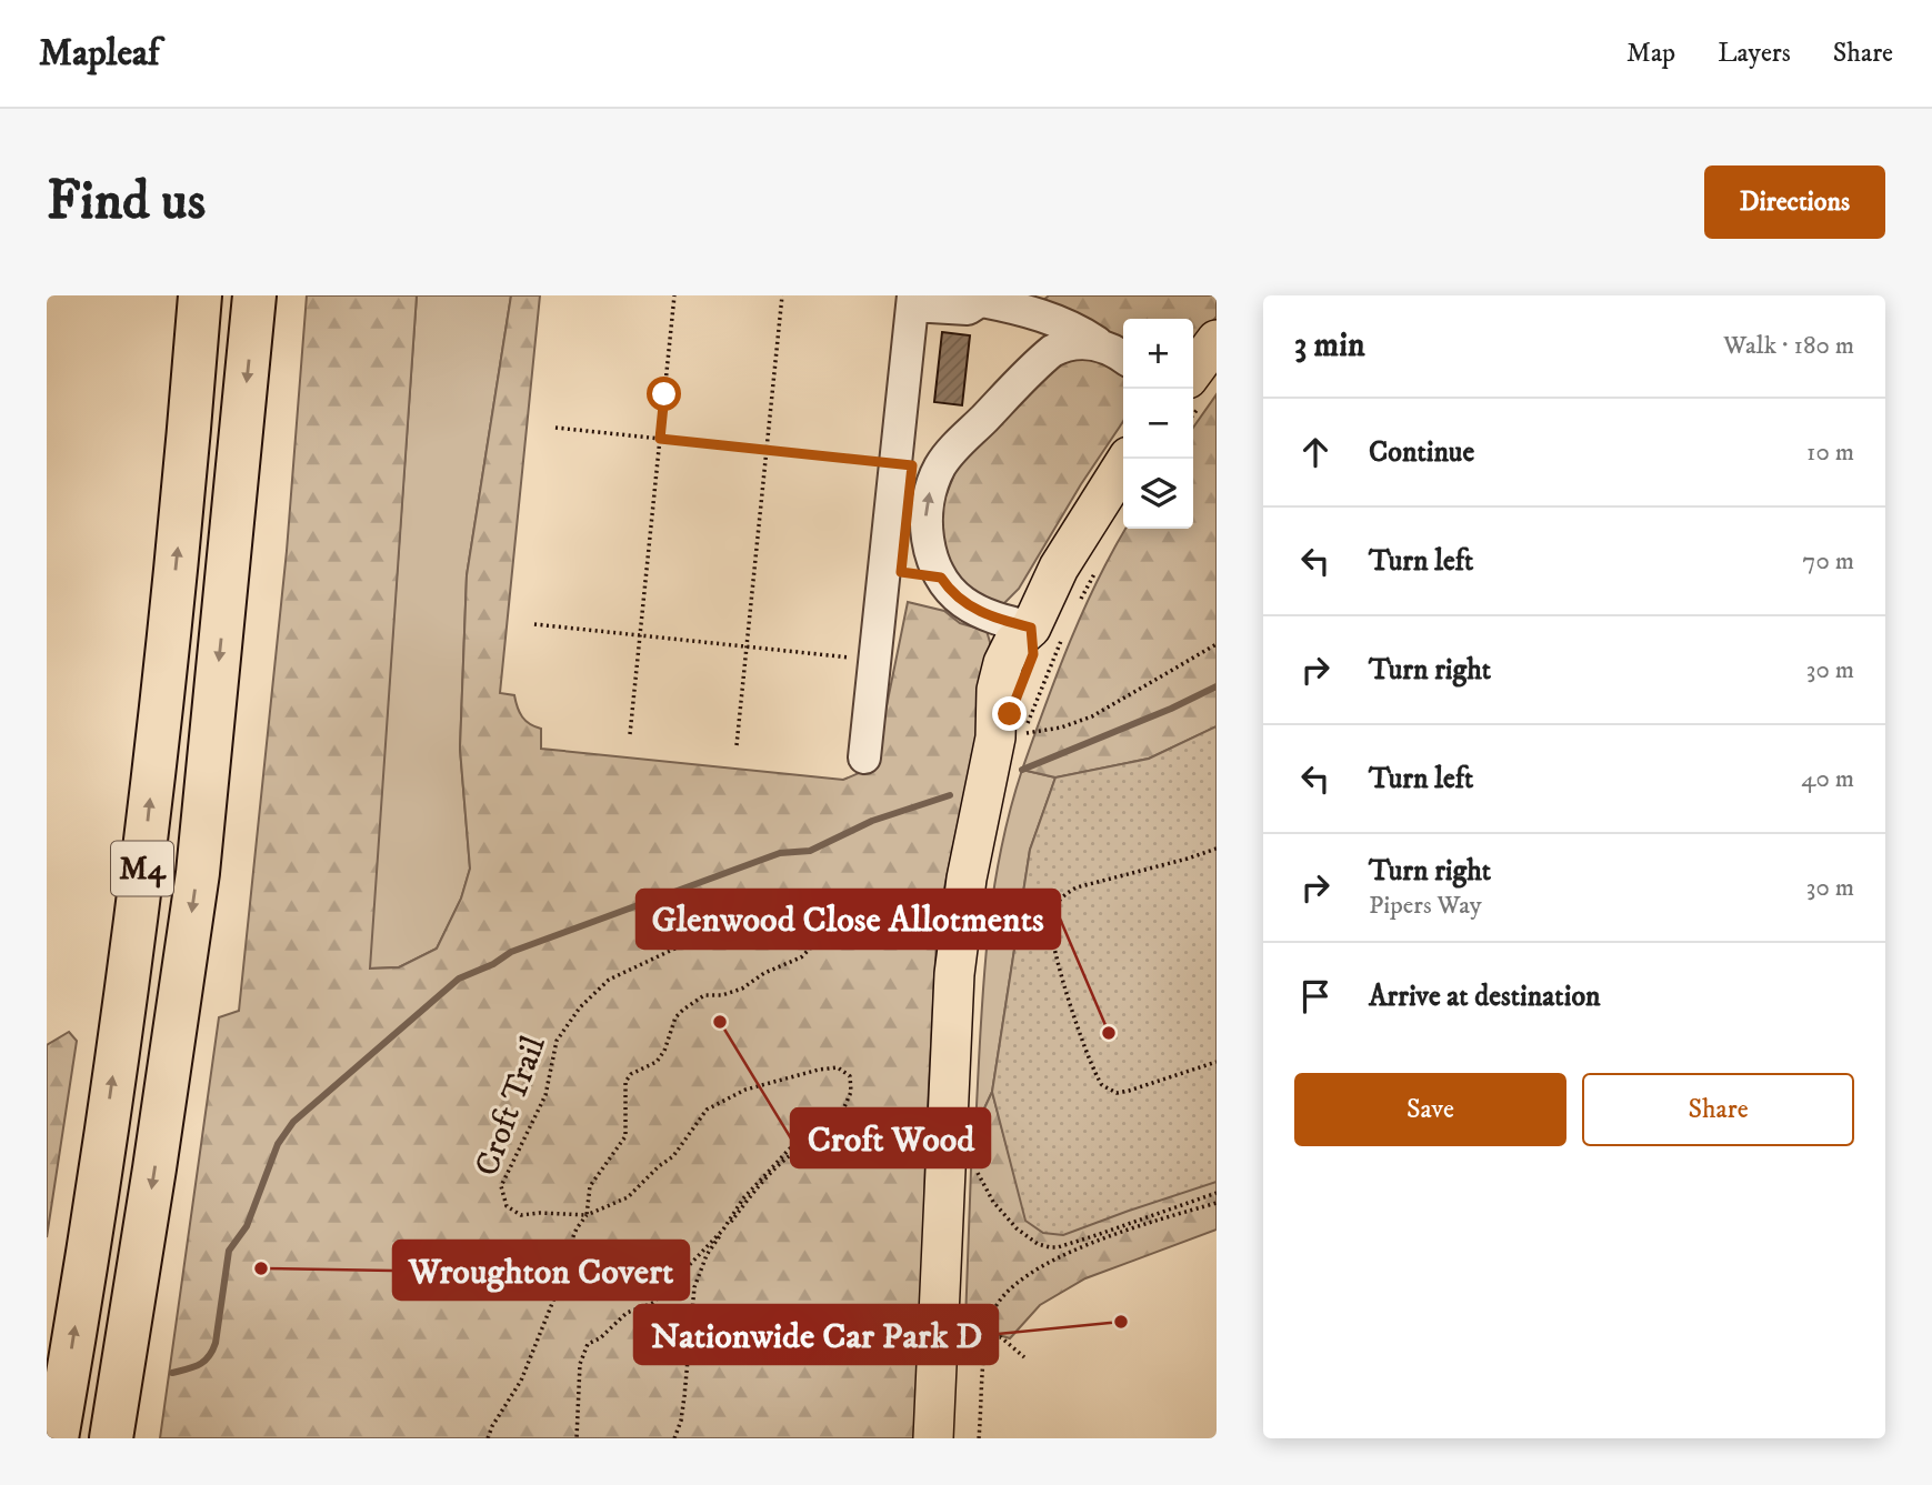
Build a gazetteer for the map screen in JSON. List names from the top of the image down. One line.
{"streets":{"highway":["M4"],"path":["Croft Trail"]},"places":["Croft Wood","Glenwood Close Allotments","Wroughton Covert","Nationwide Car Park D"],"page":{"header":"Mapleaf","nav":["Map","Layers","Share"],"buttons":["Directions",["Save","Share"]],"title":"Find us","heading":["3 min","Walk · 180 m"],"map_buttons":["+","−"],"list":[["Continue","10 m"],["Turn left","70 m"],["Turn right","30 m"],["Turn left","40 m"],["Turn right","Pipers Way","30 m"],"Arrive at destination"]}}
